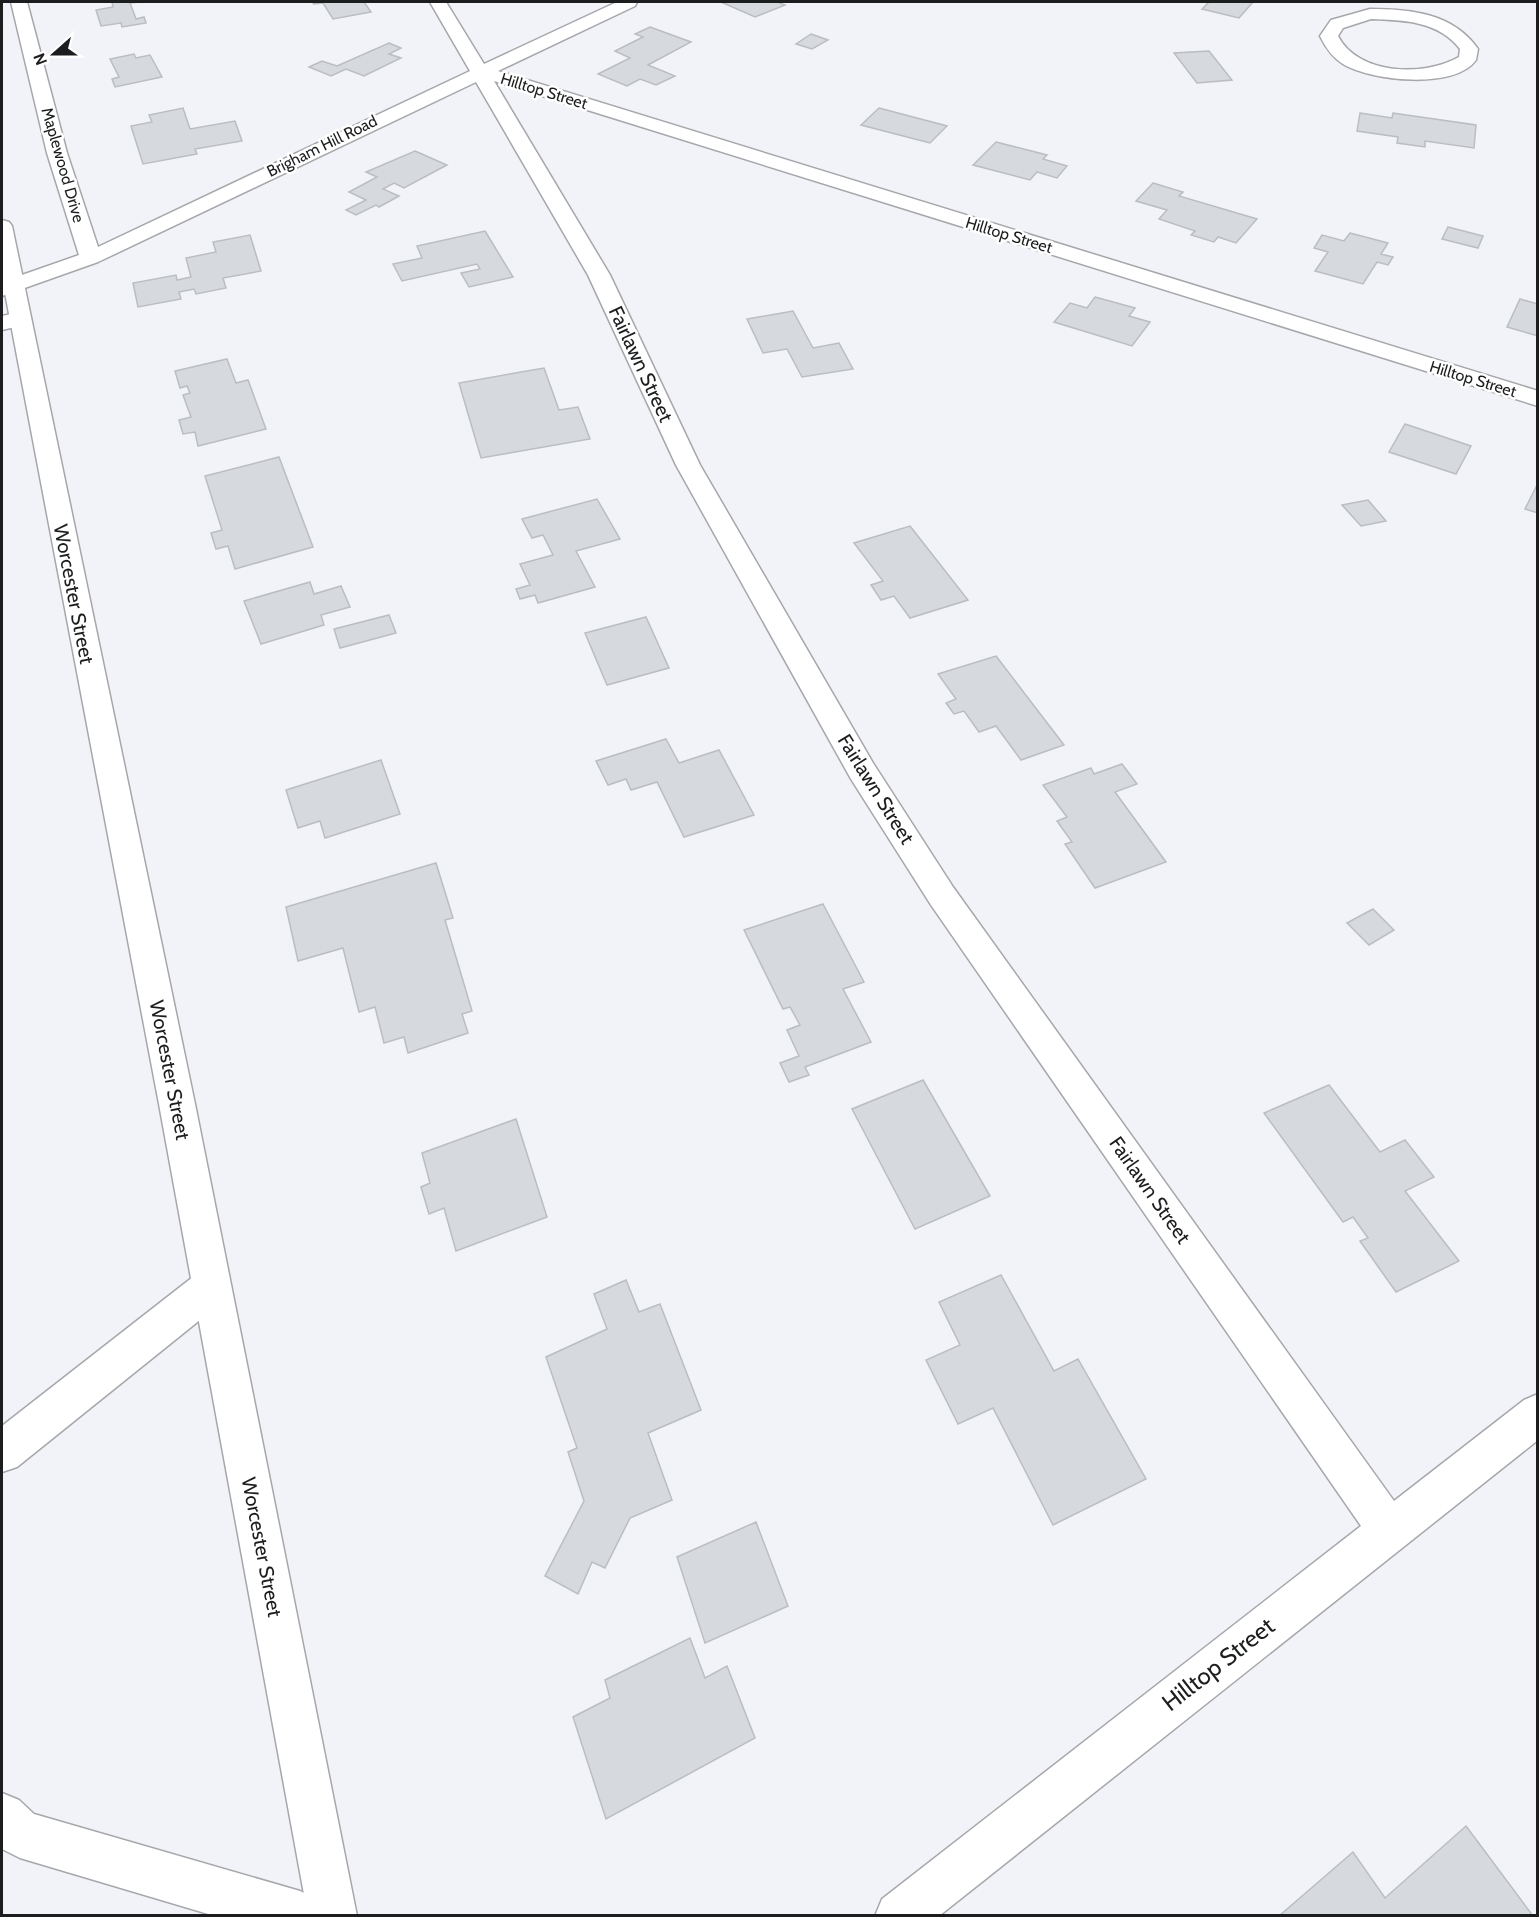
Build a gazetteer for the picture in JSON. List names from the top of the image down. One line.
{"streets":{"street":["Hilltop Street","Brigham Hill Road","Maplewood Drive","Fairlawn Street","Worcester Street"]},"crossings":[["Hilltop Street","Brigham Hill Road"],["Hilltop Street","Fairlawn Street"],["Brigham Hill Road","Maplewood Drive"],["Brigham Hill Road","Fairlawn Street"],["Brigham Hill Road","Worcester Street"]],"north":"left"}
